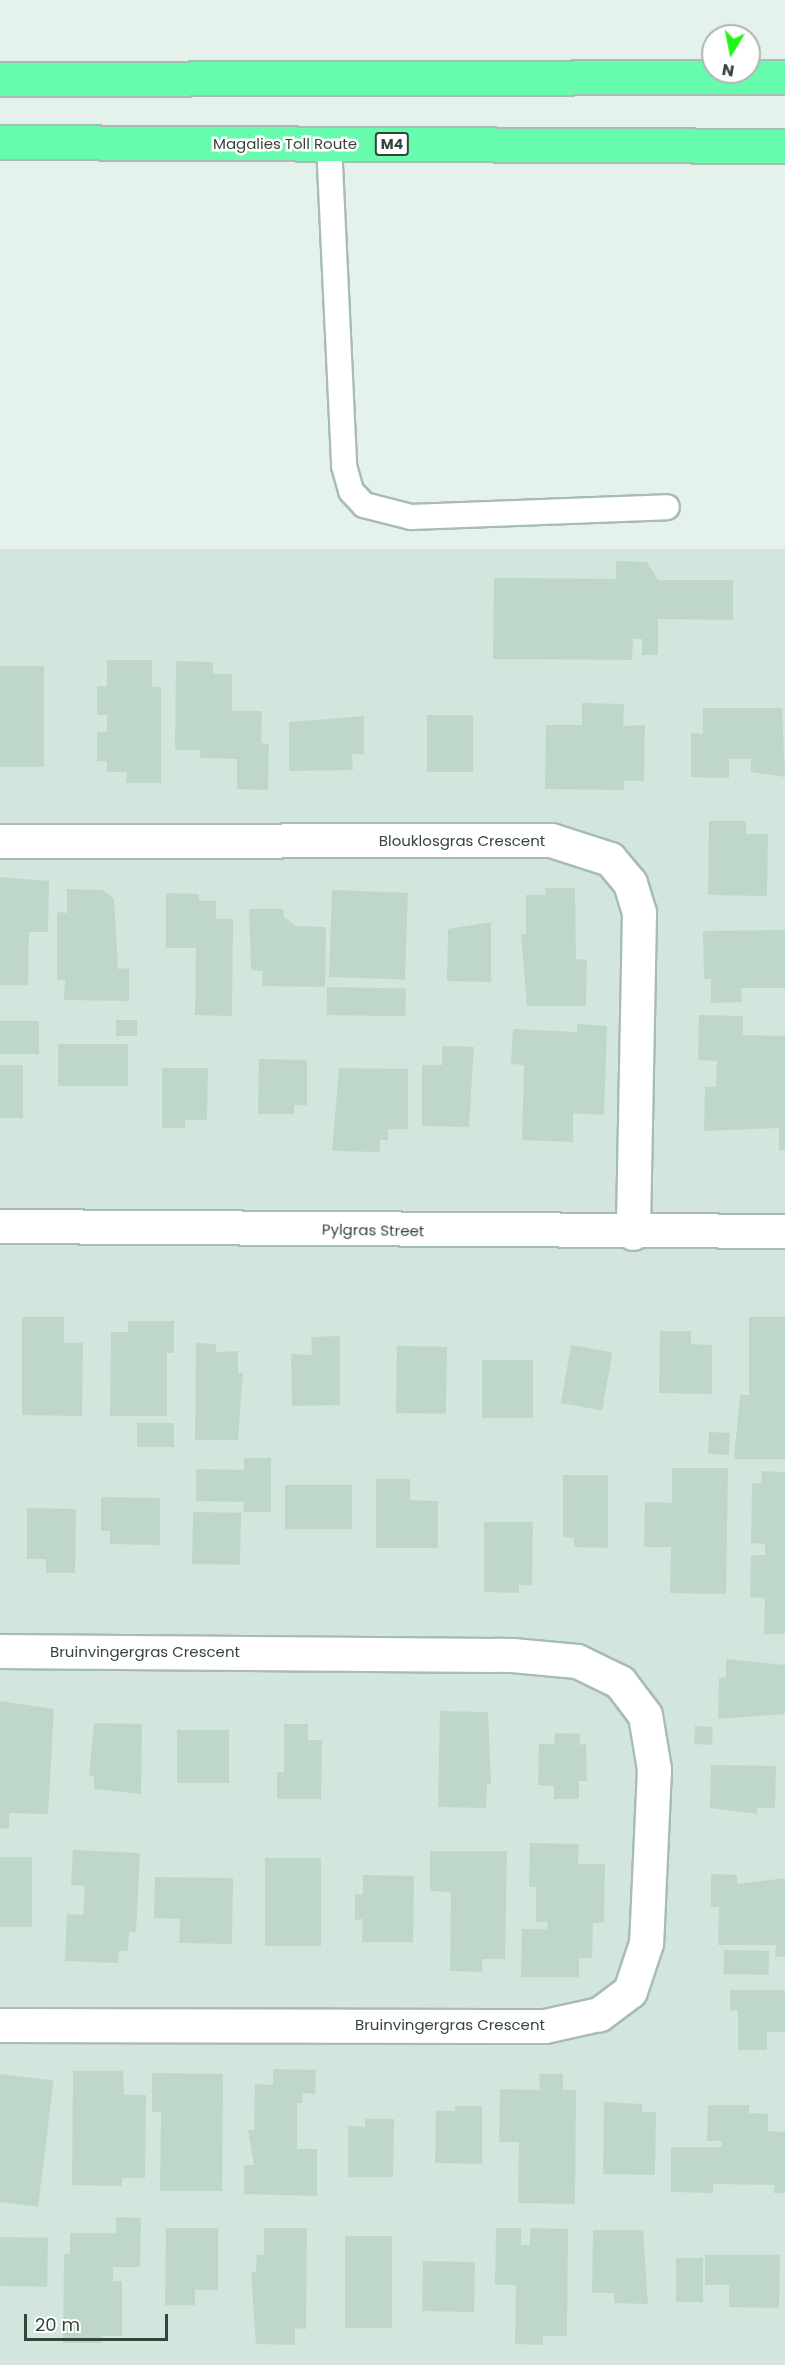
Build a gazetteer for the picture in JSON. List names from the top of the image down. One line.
{"streets":{"highway":["Magalies Toll Route","M4"],"street":["Blouklosgras Crescent","Pylgras Street","Bruinvingergras Crescent"]},"crossings":[["Blouklosgras Crescent","Pylgras Street"]],"scale_bar":"20 m","north":"bottom"}
